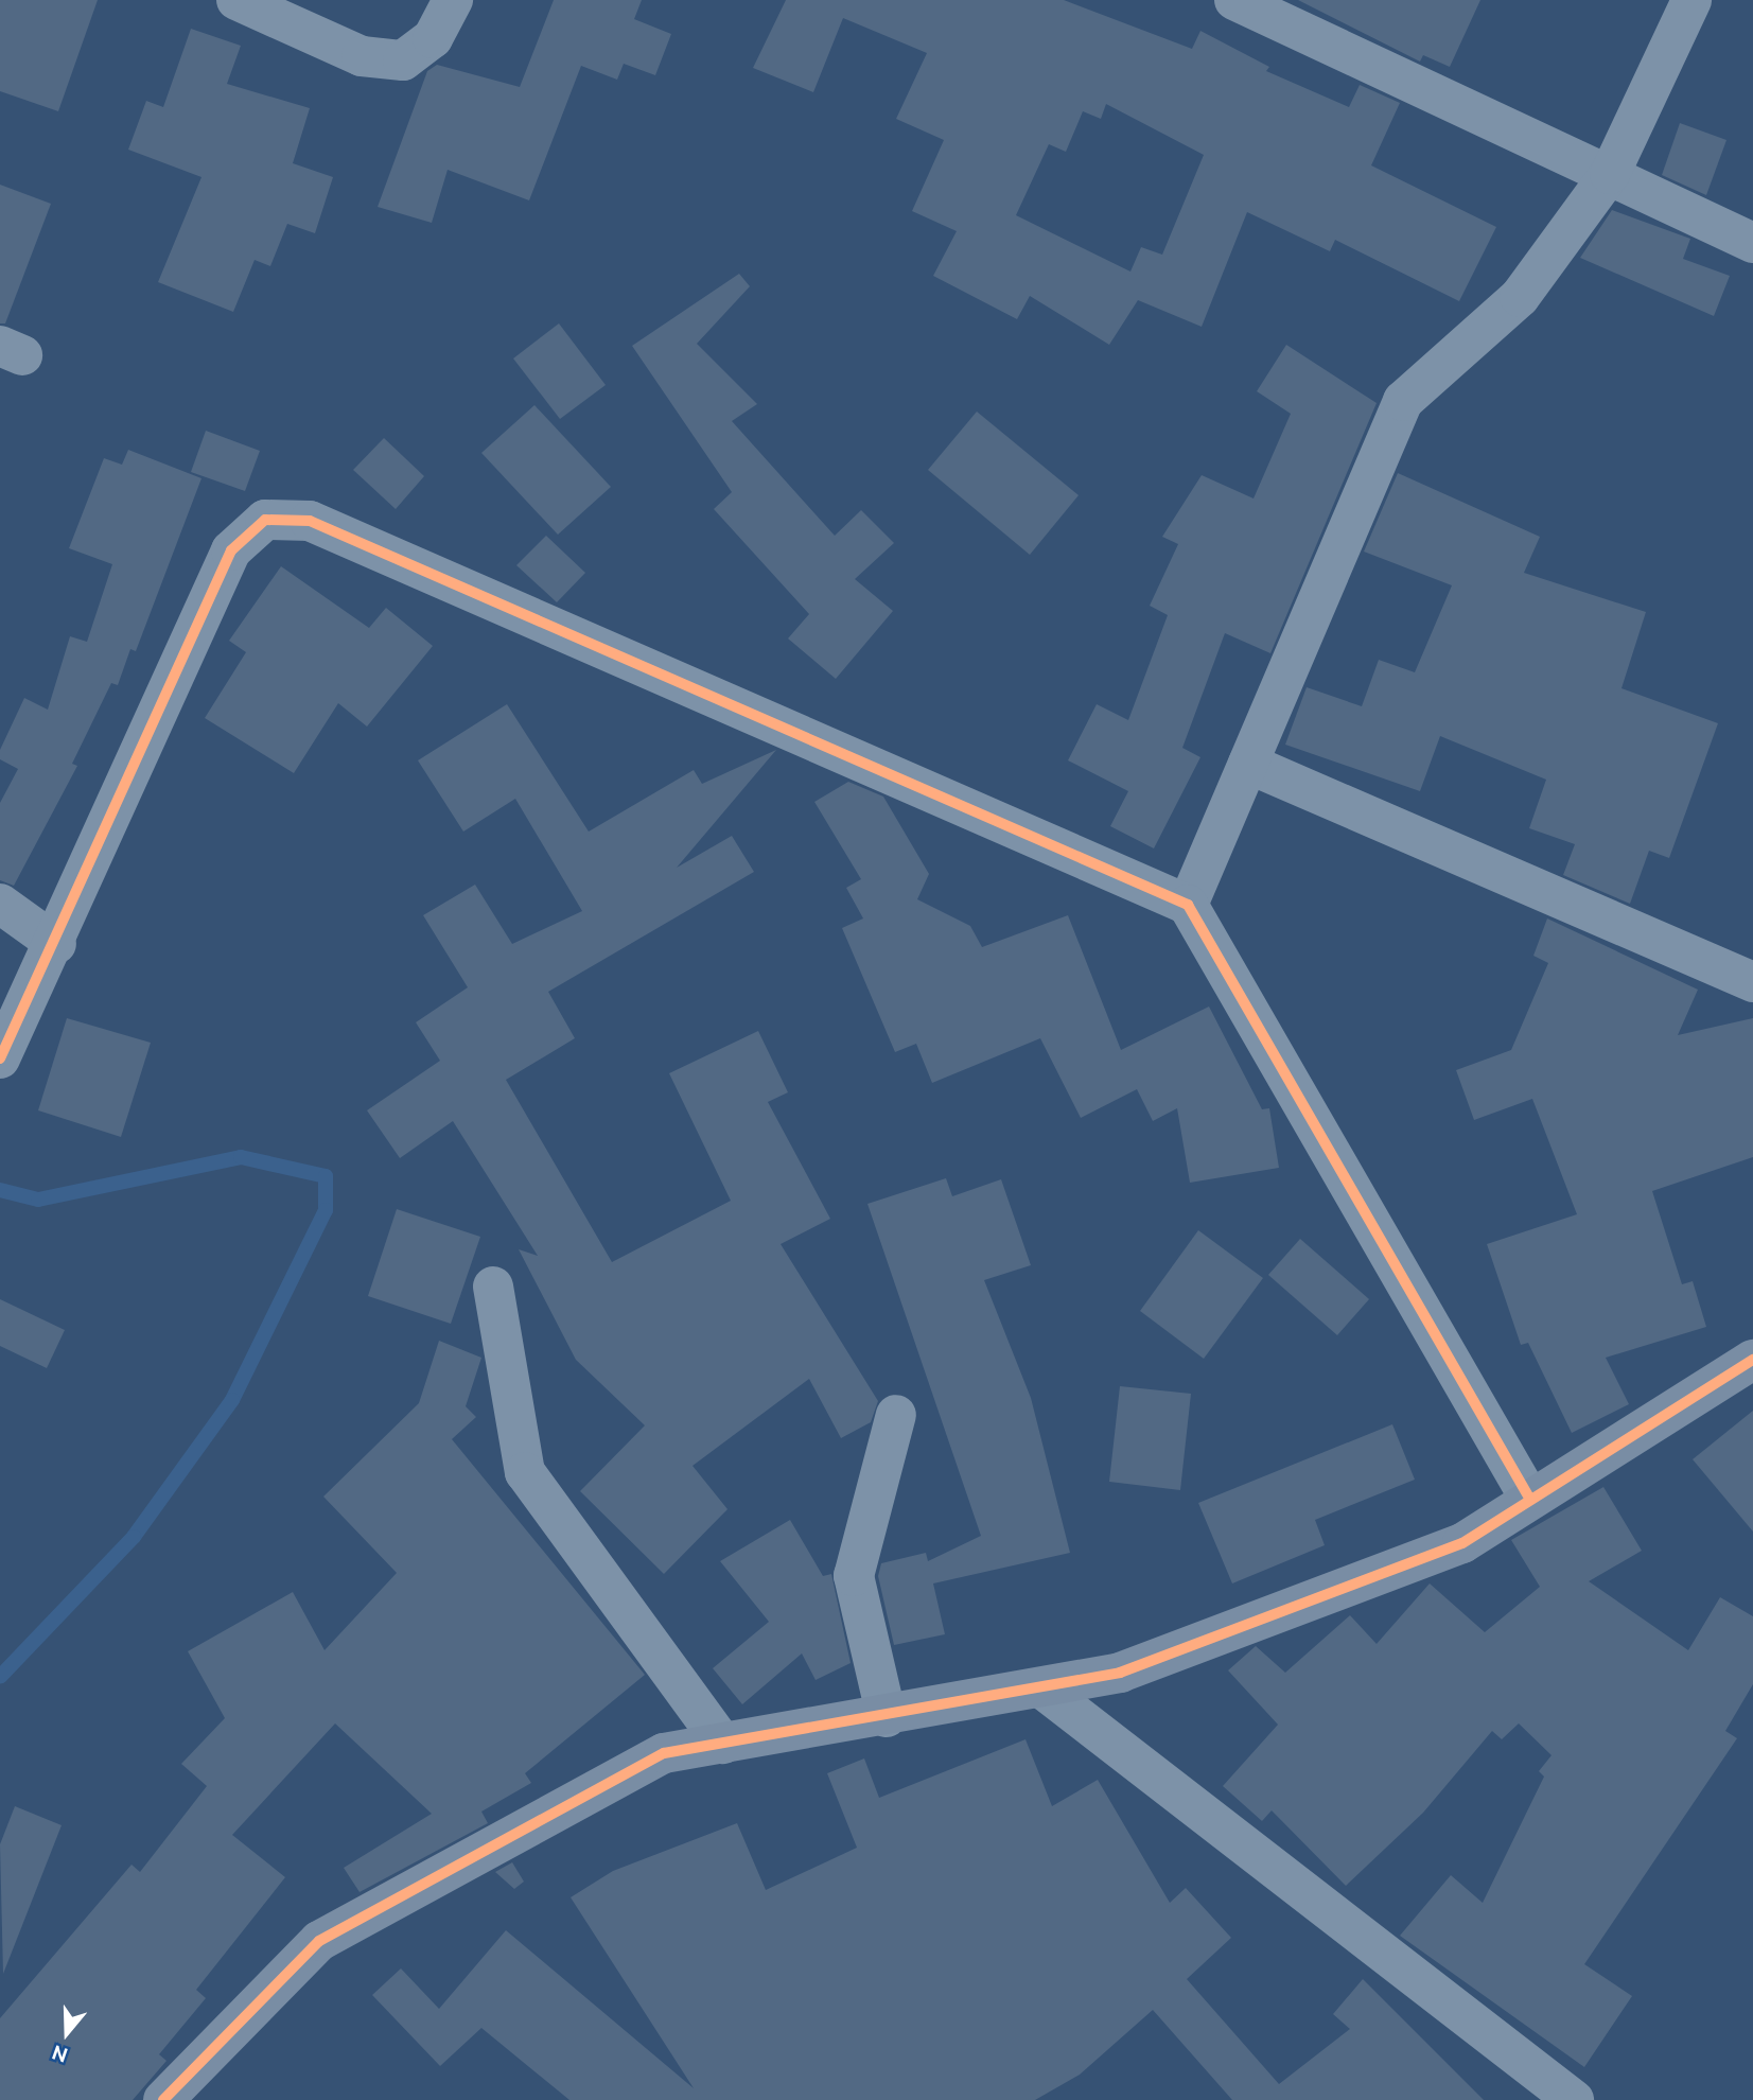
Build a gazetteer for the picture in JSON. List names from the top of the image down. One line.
{"north":"bottom"}
